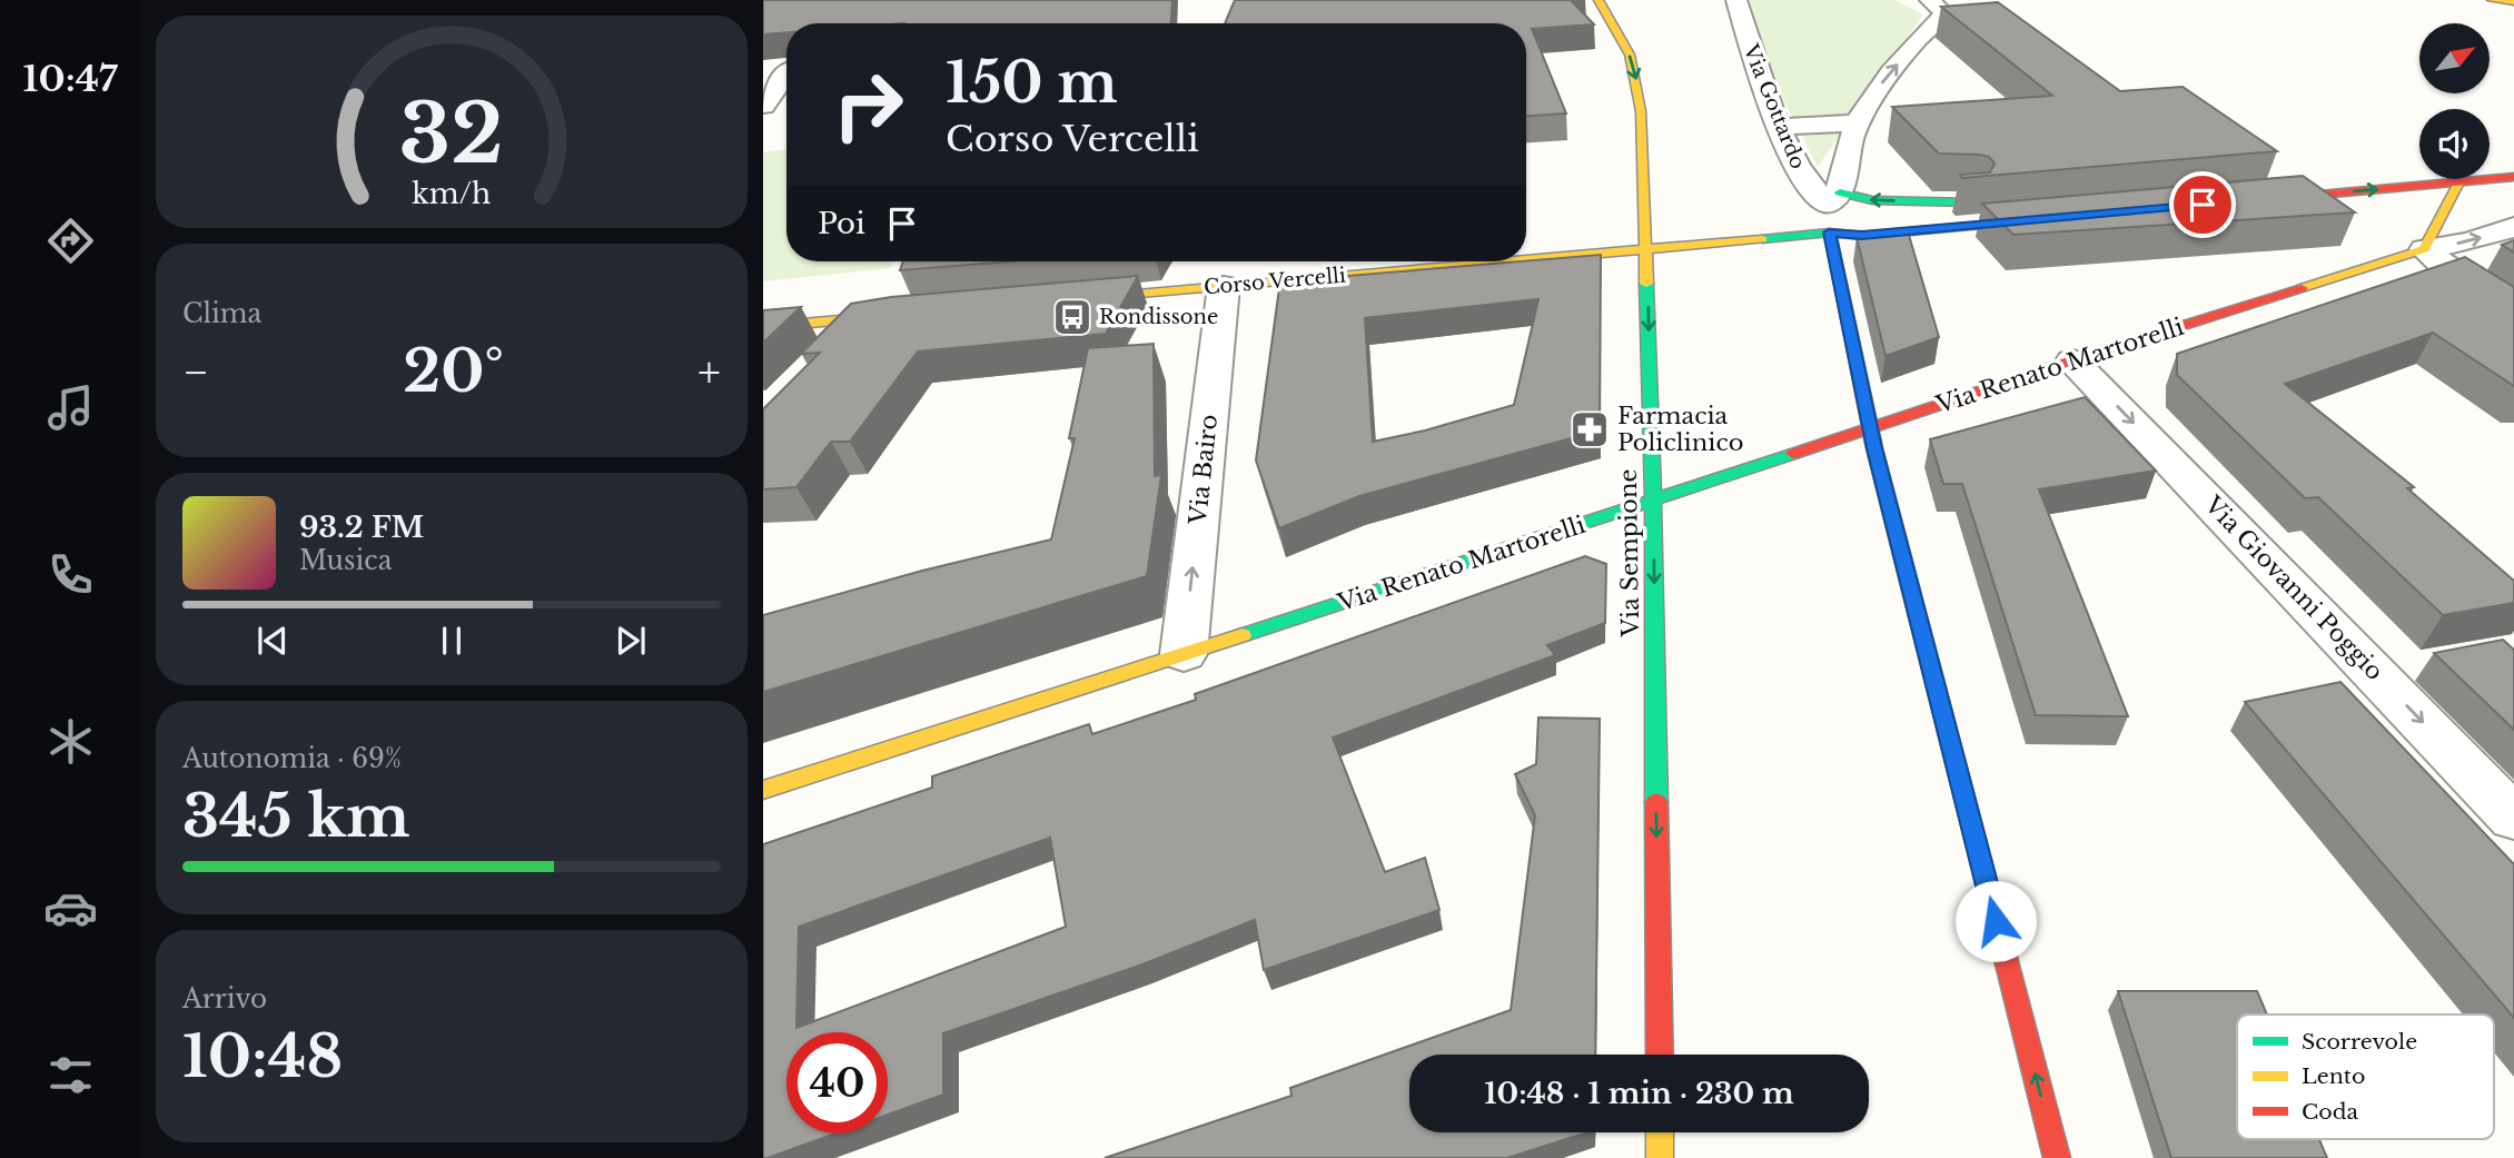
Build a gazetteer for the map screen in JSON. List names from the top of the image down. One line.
{"streets":{"street":["Via Gottardo","Corso Vercelli","Via Renato Martorelli","Via Bairo","Via Sempione","Via Giovanni Poggio"]},"crossings":[["Corso Vercelli","Via Bairo"],["Corso Vercelli","Via Sempione"],["Via Renato Martorelli","Via Bairo"],["Via Renato Martorelli","Via Sempione"],["Via Renato Martorelli","Via Giovanni Poggio"]],"one_way":["Via Bairo","Via Sempione","Via Giovanni Poggio"],"places":{"bus stop":["Rondissone"],"pharmacy":["Farmacia Policlinico"]},"legend":["Scorrevole","Lento","Coda"],"north":"top right","page":{"tabs":"10:47","turn":["150 m","Corso Vercelli"],"then":"Poi","tile":["Clima",["Autonomia · 69%","345 km"],["Arrivo","10:48"]],"heat":["−","20°","+"],"song":["93.2 FM","Musica"],"limit":"40","trip":"10:48 · 1 min · 230 m","gauge":["32","km/h"]}}
